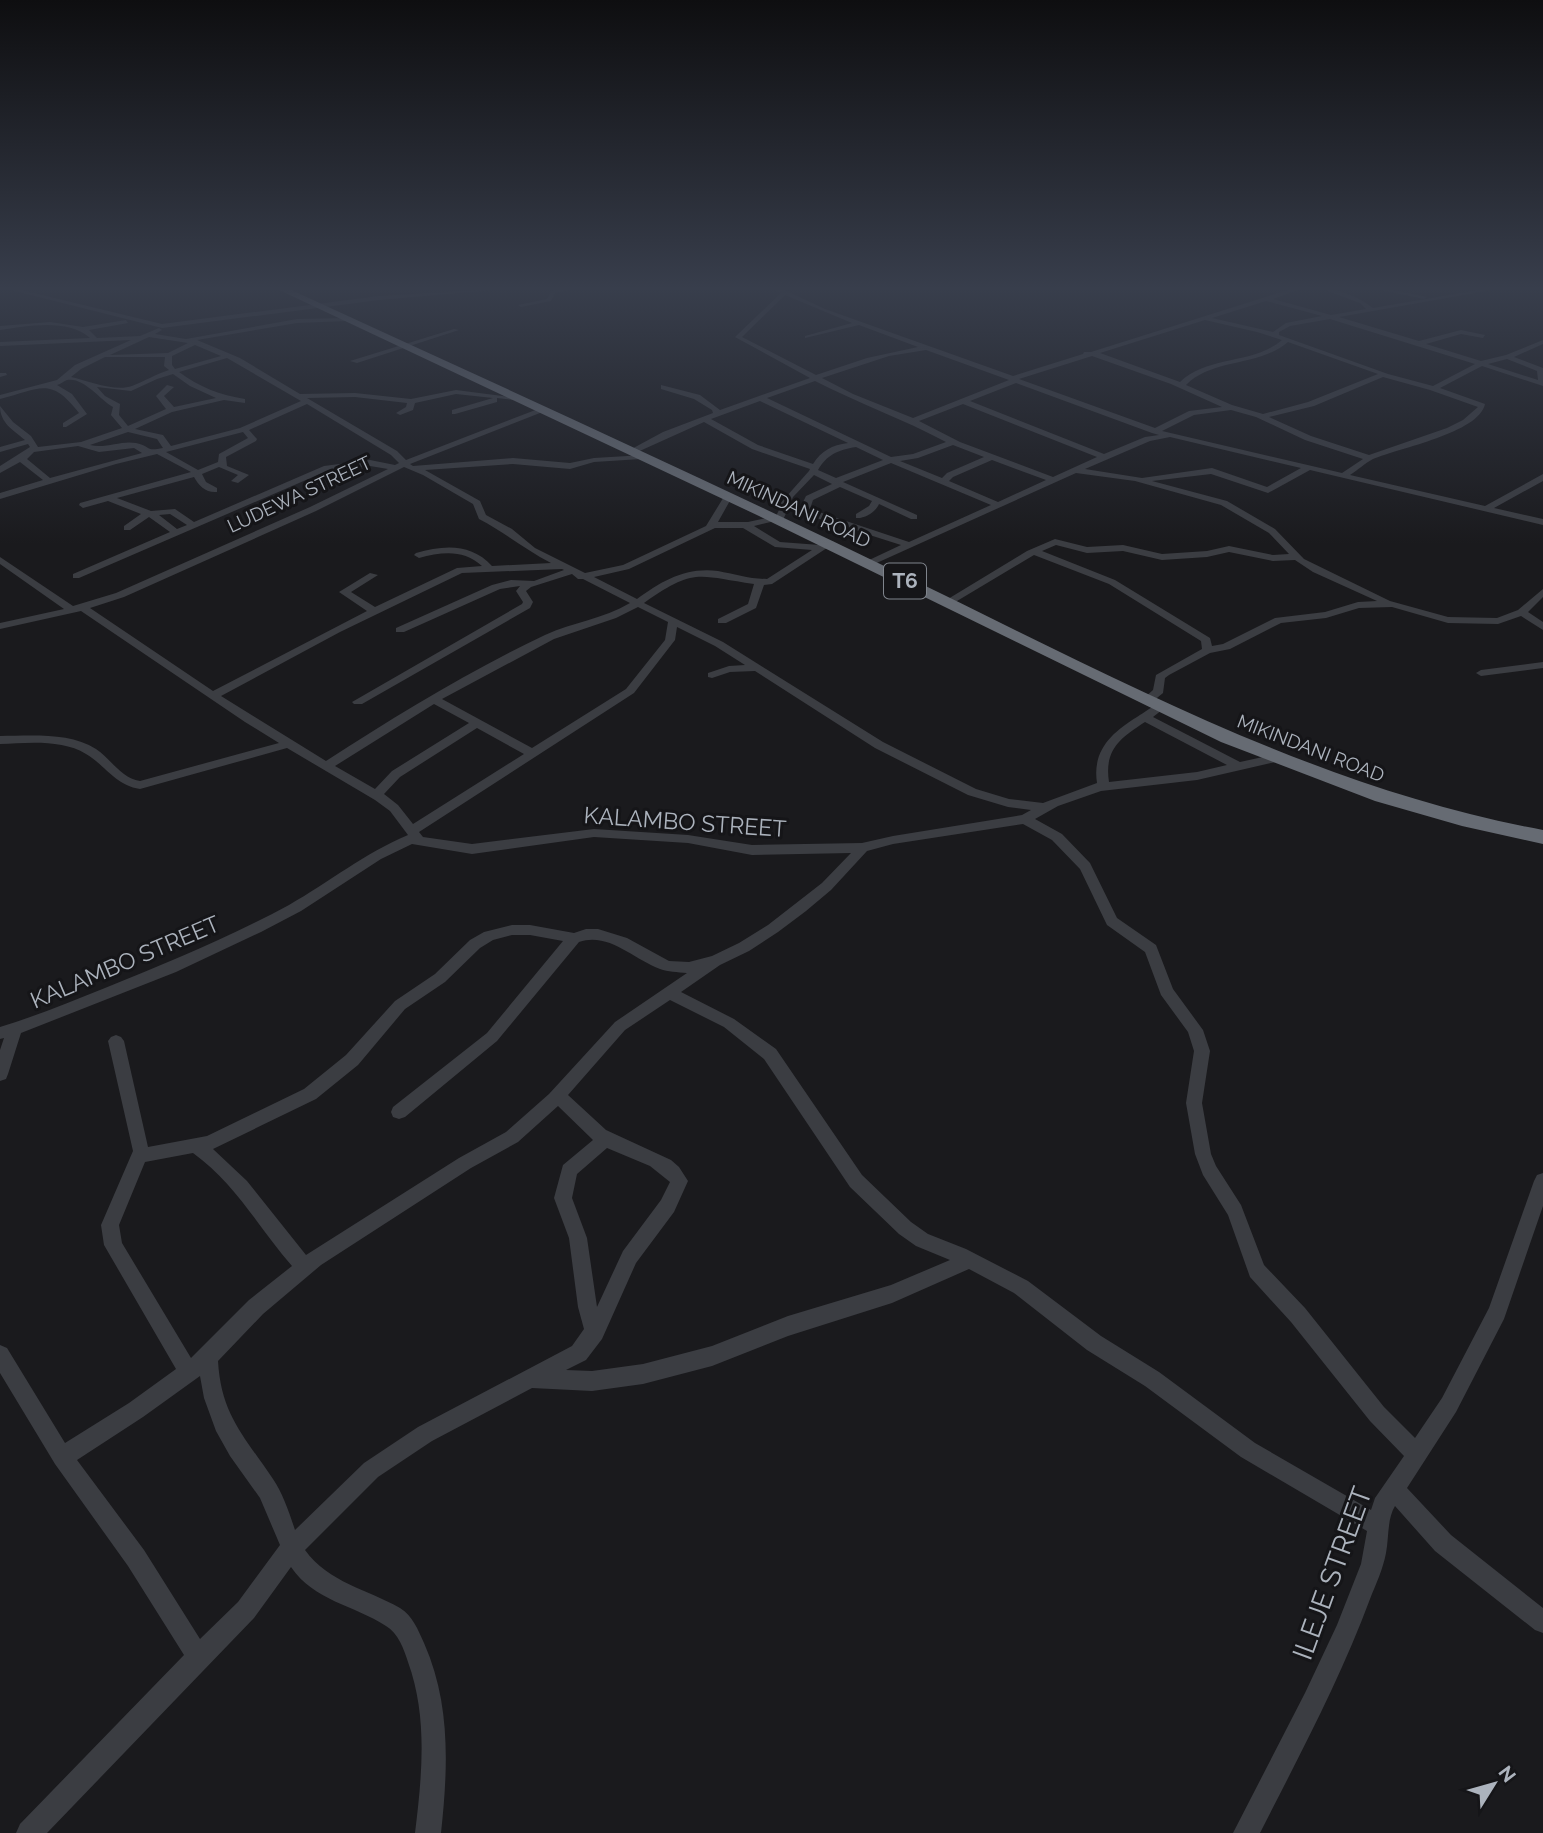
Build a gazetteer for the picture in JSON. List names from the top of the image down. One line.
{"streets":{"highway":["MIKINDANI ROAD","T6"],"street":["LUDEWA STREET","KALAMBO STREET","ILEJE STREET"]},"crossings":[["LUDEWA STREET","MIKINDANI ROAD"],["MIKINDANI ROAD","KALAMBO STREET"]],"north":"top right"}
